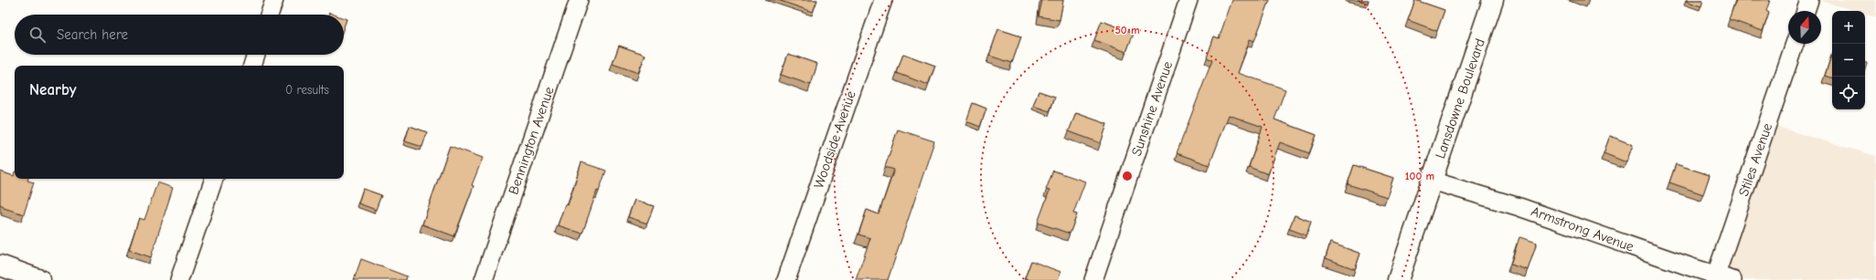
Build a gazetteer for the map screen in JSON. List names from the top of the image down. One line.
{"streets":{"street":["Lansdowne Boulevard","Sunshine Avenue","Woodside Avenue","Bennington Avenue","Stiles Avenue","Armstrong Avenue"]},"crossings":[["Lansdowne Boulevard","Armstrong Avenue"],["Stiles Avenue","Armstrong Avenue"]],"north":"top","page":{"map_buttons":["+","−"],"search":"Search here","heading":["Nearby","0 results"]},"rings":["50 m","100 m"]}
